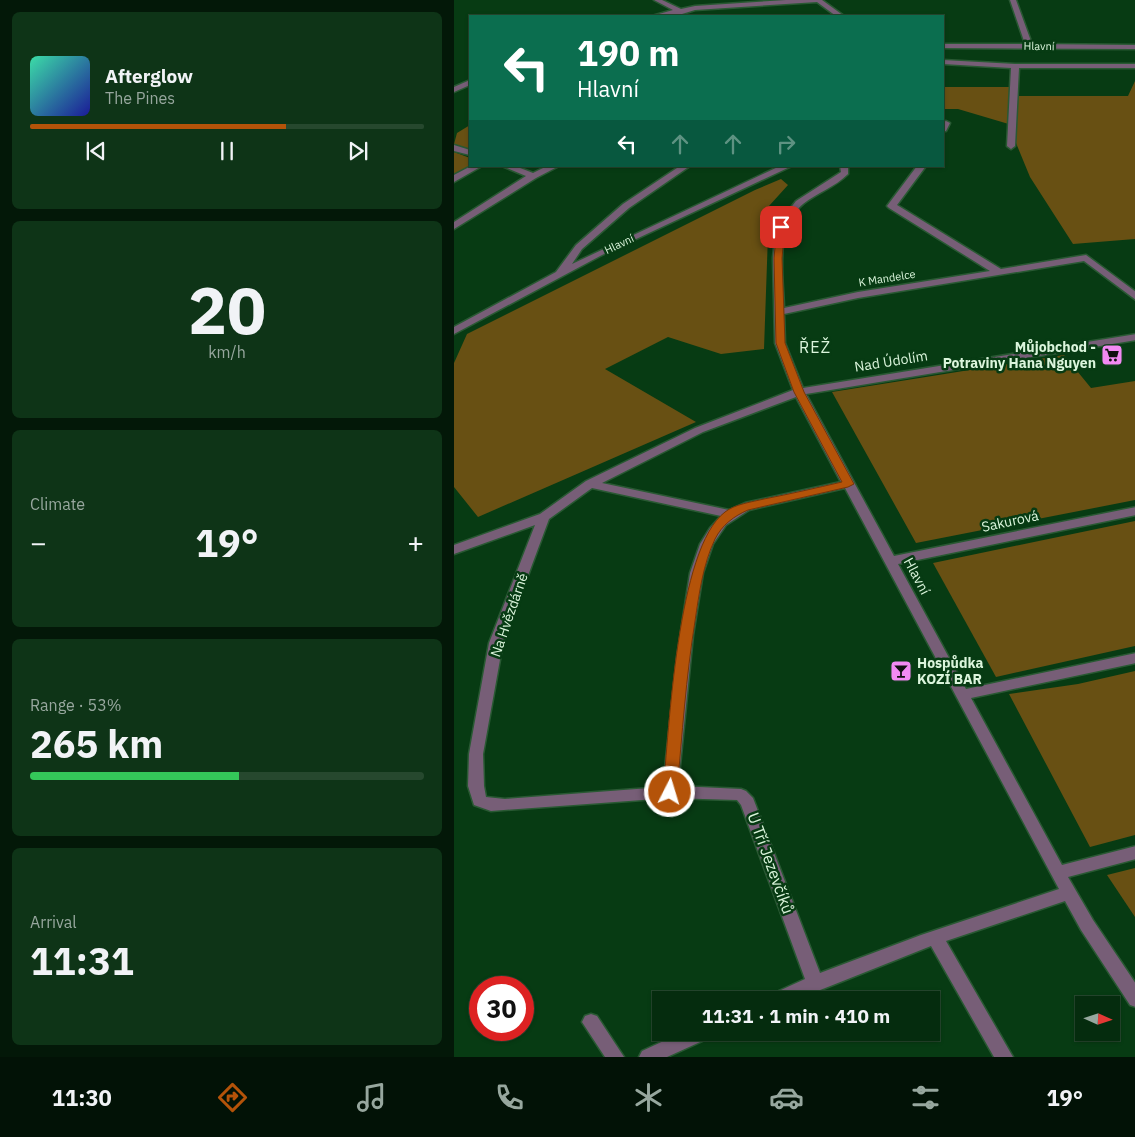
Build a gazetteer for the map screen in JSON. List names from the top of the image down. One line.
{"streets":{"street":["Hlavní","K Mandelce","Nad Údolím","Sakurová","Na Hvězdárně","U Tří Jezevčíků"]},"crossings":[["Hlavní","K Mandelce"],["Hlavní","Nad Údolím"],["Hlavní","Sakurová"],["Na Hvězdárně","U Tří Jezevčíků"]],"districts":["ŘEŽ"],"places":{"supermarket":["Můjobchod - Potraviny Hana Nguyen"],"bar":["Hospůdka KOZÍ BAR"]},"north":"right","page":{"turn":["190 m","Hlavní"],"song":["Afterglow","The Pines"],"tile":[["20","km/h"],"Climate",["Range · 53%","265 km"],["Arrival","11:31"]],"heat":["−","19°","+"],"limit":"30","trip":"11:31 · 1 min · 410 m","tabs":["11:30","19°"]}}
